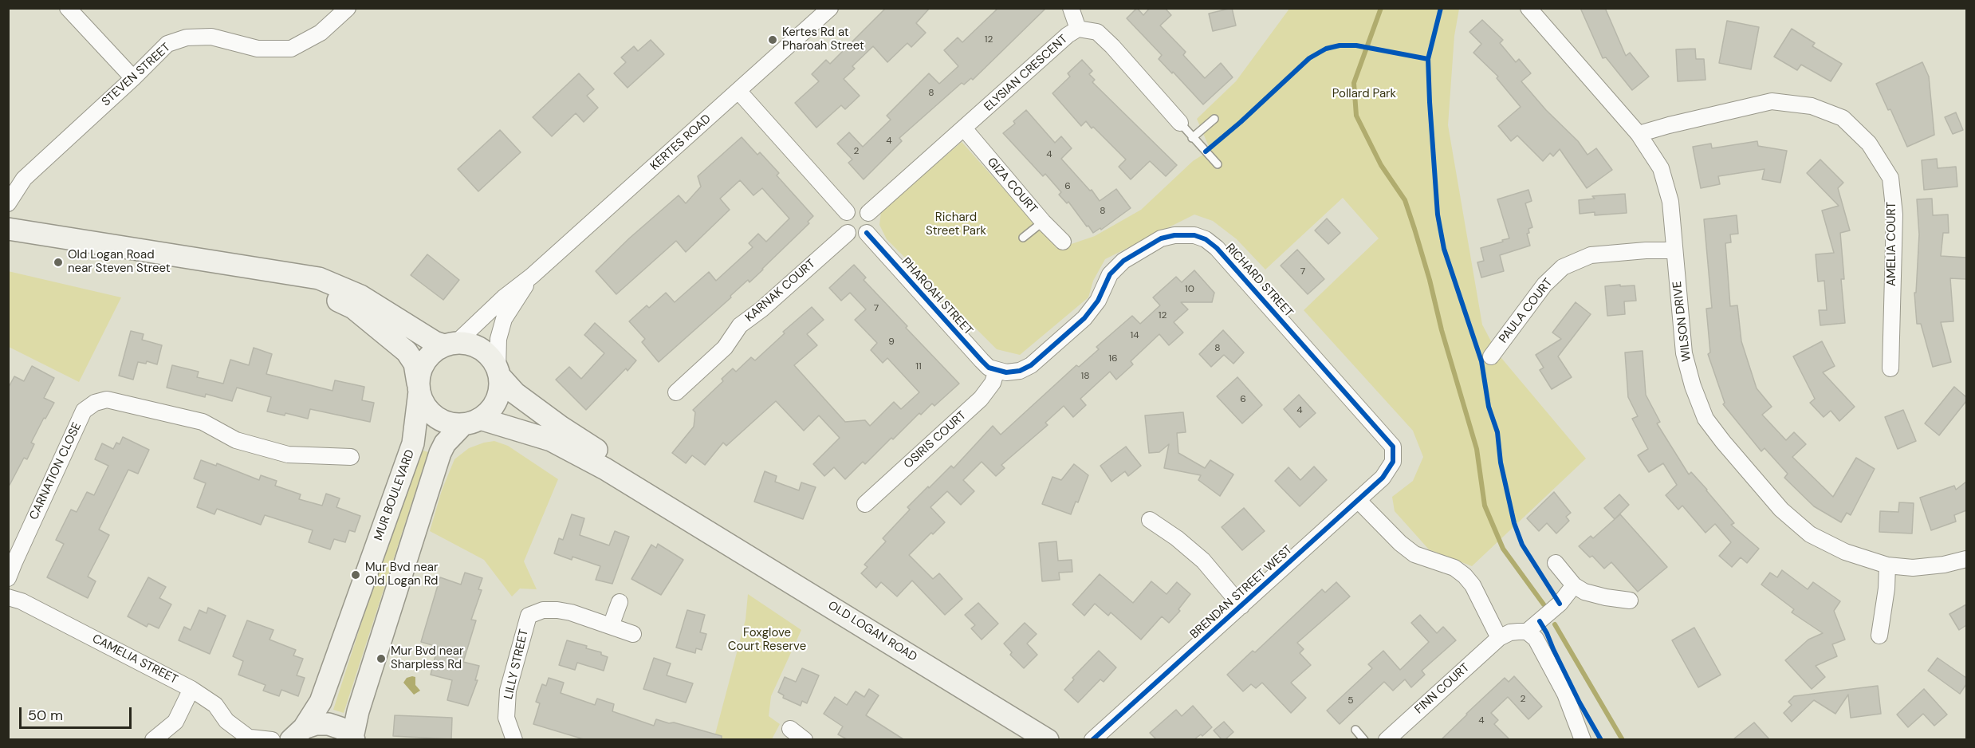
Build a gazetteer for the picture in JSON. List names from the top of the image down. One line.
{"streets":{"main road":["MUR BOULEVARD","OLD LOGAN ROAD"],"street":["ELYSIAN CRESCENT","STEVEN STREET","KERTES ROAD","GIZA COURT","AMELIA COURT","RICHARD STREET","KARNAK COURT","PHAROAH STREET","PAULA COURT","WILSON DRIVE","OSIRIS COURT","CARNATION CLOSE","BRENDAN STREET WEST","CAMELIA STREET","LILLY STREET","FINN COURT"]},"crossings":[["ELYSIAN CRESCENT","GIZA COURT"],["ELYSIAN CRESCENT","KARNAK COURT"],["ELYSIAN CRESCENT","PHAROAH STREET"],["KERTES ROAD","MUR BOULEVARD"],["KERTES ROAD","OLD LOGAN ROAD"],["AMELIA COURT","WILSON DRIVE"],["RICHARD STREET","PHAROAH STREET"],["RICHARD STREET","OSIRIS COURT"],["RICHARD STREET","BRENDAN STREET WEST"],["KARNAK COURT","PHAROAH STREET"],["PHAROAH STREET","OSIRIS COURT"],["PAULA COURT","WILSON DRIVE"],["MUR BOULEVARD","OLD LOGAN ROAD"],["MUR BOULEVARD","CAMELIA STREET"]],"parks":["Pollard Park","Richard Street Park","Foxglove Court Reserve"],"places":["Kertes Rd at Pharoah Street","Old Logan Road near Steven Street","Mur Bvd near Old Logan Rd","Mur Bvd near Sharpless Rd"],"house_numbers":["12","8","4","2","4","6","8","7","10","7","12","14","9","8","16","11","18","6","4","2","5","4"],"scale_bar":"50 m"}
